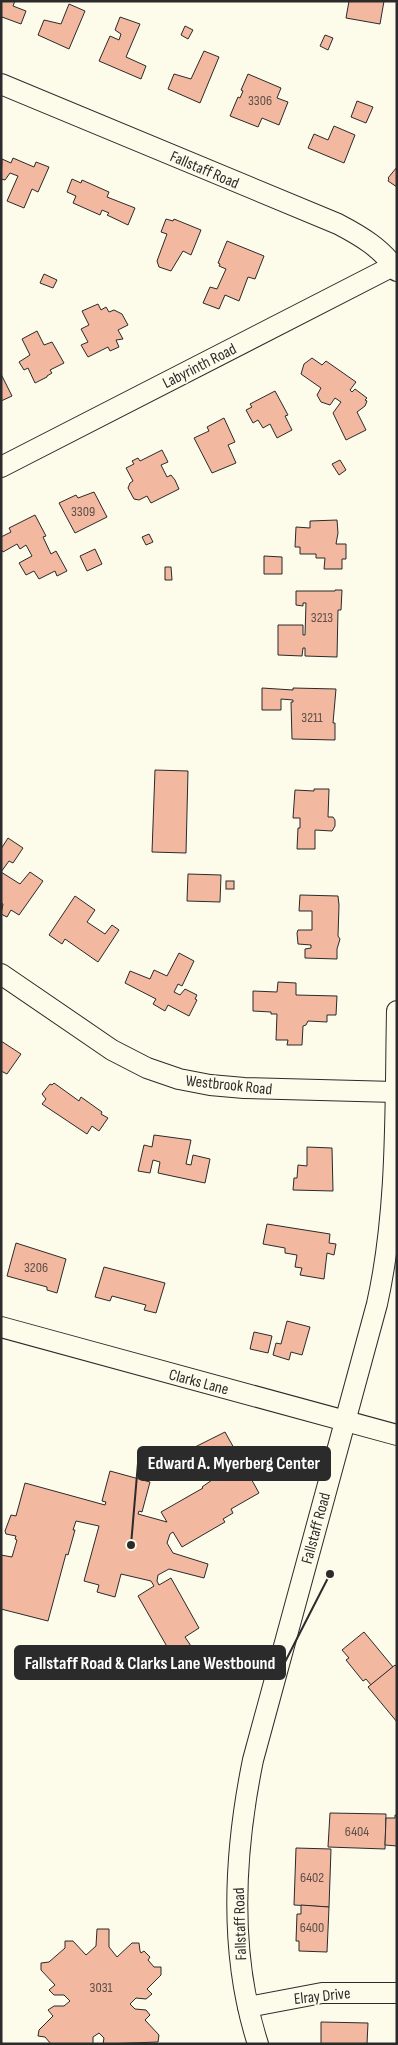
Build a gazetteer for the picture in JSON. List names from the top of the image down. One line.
{"streets":{"street":["Fallstaff Road","Labyrinth Road","Westbrook Road","Clarks Lane","Elray Drive"]},"crossings":[["Fallstaff Road","Labyrinth Road"],["Fallstaff Road","Westbrook Road"],["Fallstaff Road","Clarks Lane"],["Fallstaff Road","Elray Drive"]],"places":["Edward A. Myerberg Center","Fallstaff Road & Clarks Lane Westbound"],"house_numbers":["3306","3309","3213","3211","3206","6404","6402","6400","3031"]}
